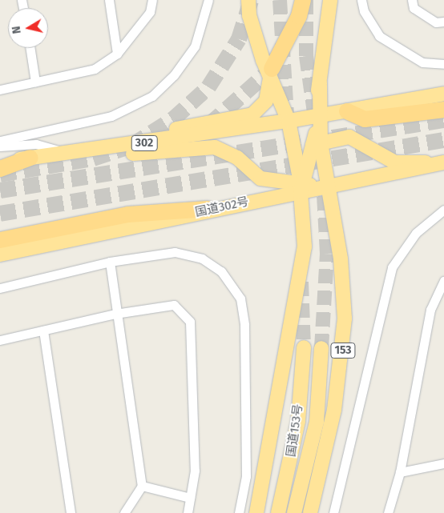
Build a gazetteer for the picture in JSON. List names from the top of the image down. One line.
{"streets":{"highway":["302","国道302号","153","国道153号"]},"crossings":[["302","国道302号"],["302","153"],["国道302号","153"]],"north":"left"}
